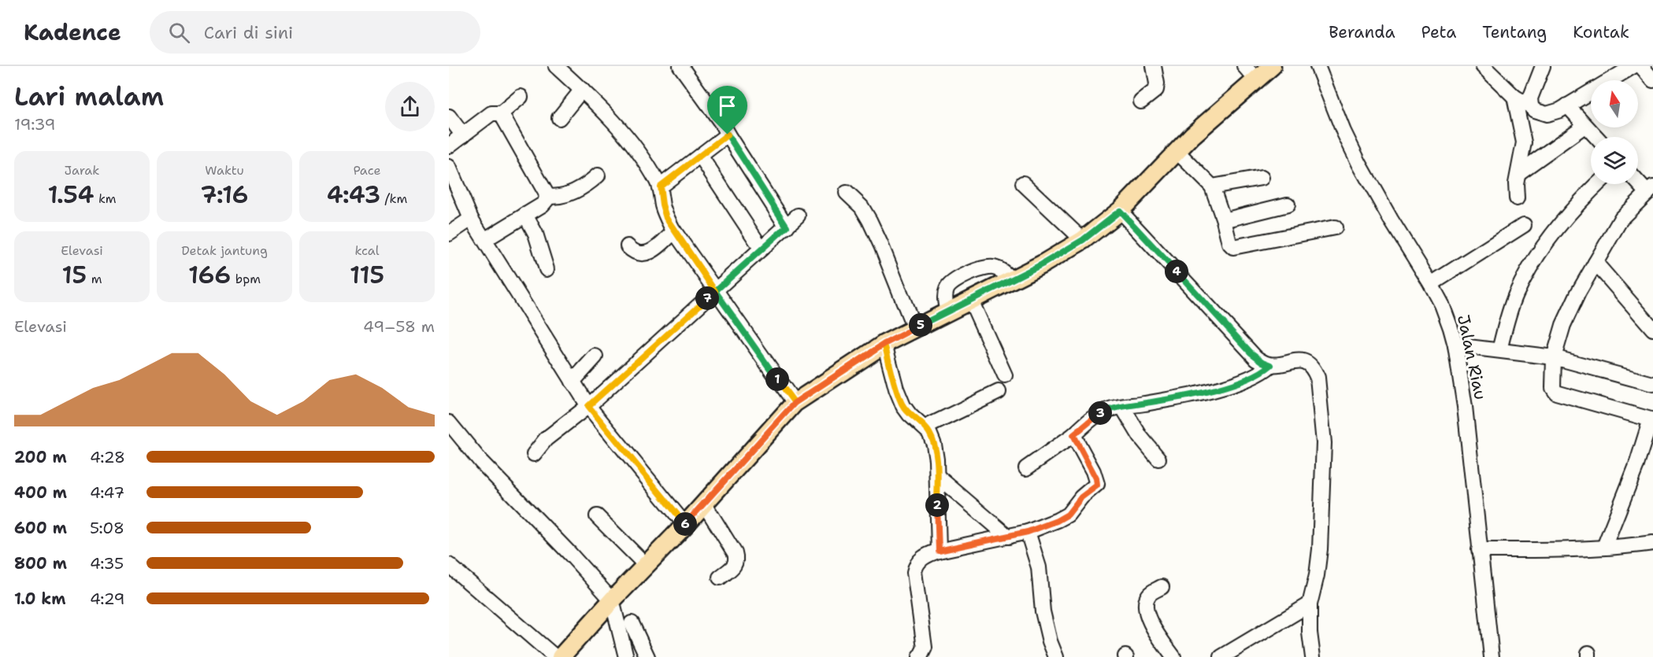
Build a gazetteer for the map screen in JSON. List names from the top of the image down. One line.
{"streets":{"street":["Jalan Riau"]},"north":"top","page":{"header":"Kadence","search":"Cari di sini","nav":["Beranda","Peta","Tentang","Kontak"],"heading":["Lari malam","19:39"],"stats":[["Jarak","1.54 km"],["Waktu","7:16"],["Pace","4:43 /km"],["Elevasi","15 m"],["Detak jantung","166 bpm"],["kcal","115"]],"pins":["4","7","5","1","3","2","6"],"chart":["Elevasi","49–58 m"],"list":[{"name":"200 m","note":"4:28"},{"name":"400 m","note":"4:47"},{"name":"600 m","note":"5:08"},{"name":"800 m","note":"4:35"},{"name":"1.0 km","note":"4:29"}]}}
